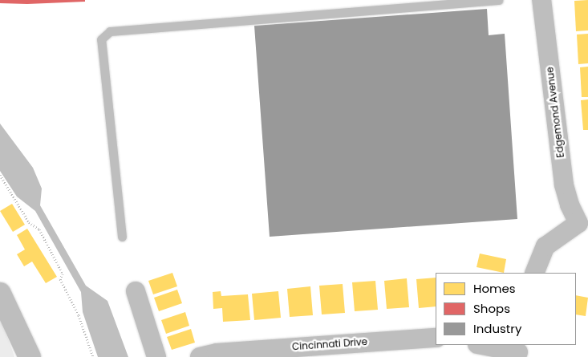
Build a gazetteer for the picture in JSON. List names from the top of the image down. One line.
{"streets":{"street":["Edgemond Avenue","Cincinnati Drive"]},"legend":["Homes","Shops","Industry"]}
